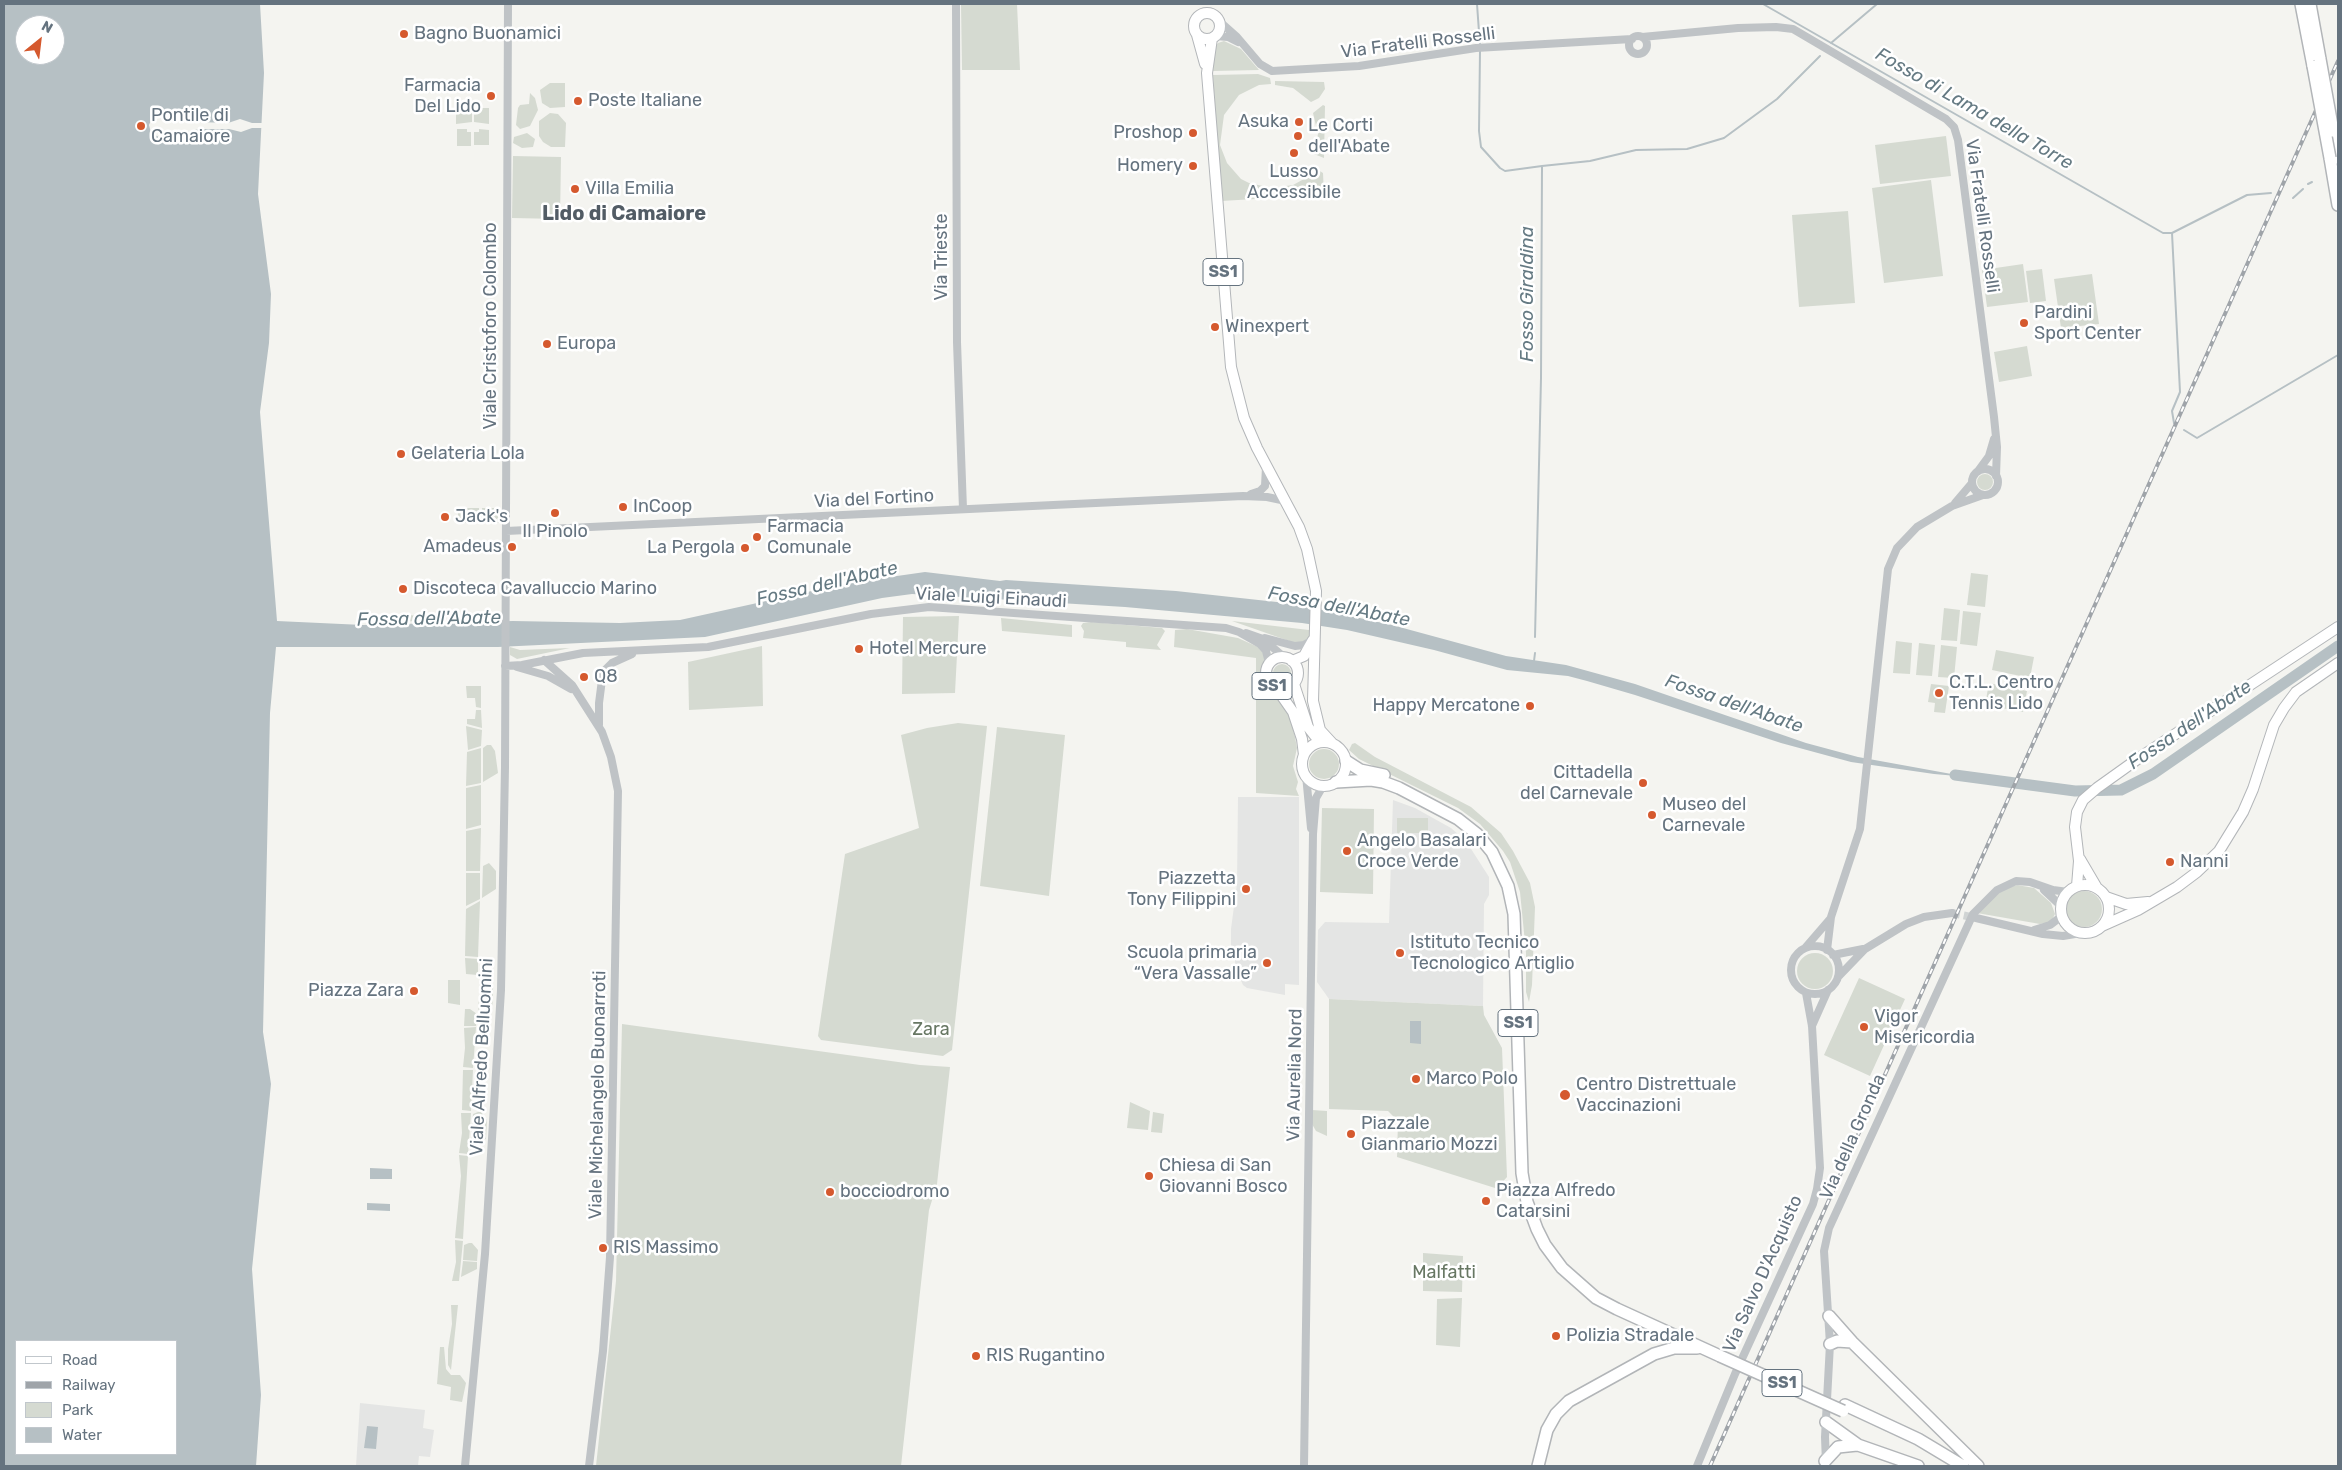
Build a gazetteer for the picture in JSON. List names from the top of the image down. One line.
{"streets":{"highway":["SS1"],"street":["Via Fratelli Rosselli","Via Trieste","Viale Cristoforo Colombo","Via del Fortino","Viale Luigi Einaudi","Viale Alfredo Belluomini","Via Aurelia Nord","Viale Michelangelo Buonarroti","Via della Gronda","Via Salvo D'Acquisto"]},"crossings":[["Via Fratelli Rosselli","SS1"],["Via Trieste","Via del Fortino"],["SS1","Via del Fortino"],["SS1","Viale Luigi Einaudi"],["SS1","Via Aurelia Nord"],["Viale Cristoforo Colombo","Via del Fortino"],["Viale Cristoforo Colombo","Viale Alfredo Belluomini"],["Viale Luigi Einaudi","Viale Alfredo Belluomini"],["Viale Luigi Einaudi","Viale Michelangelo Buonarroti"],["Viale Alfredo Belluomini","Viale Michelangelo Buonarroti"]],"districts":["Lido di Camaiore"],"water":["Fosso di Lama della Torre","Fosso Giraldina","Fossa dell'Abate"],"parks":["Zara","Malfatti"],"places":["Bagno Buonamici","Farmacia Del Lido","Poste Italiane","Asuka","Pontile di Camaiore","Proshop","Le Corti dell'Abate","Lusso Accessibile","Homery","Villa Emilia","Pardini Sport Center","Winexpert","Europa","Gelateria Lola","InCoop","Il Pinolo","Jack's","Farmacia Comunale","Amadeus","La Pergola","Discoteca Cavalluccio Marino","Hotel Mercure","Q8","C.T.L. Centro Tennis Lido","Happy Mercatone","Cittadella del Carnevale","Museo del Carnevale","Angelo Basalari Croce Verde","Nanni","Piazzetta Tony Filippini","Istituto Tecnico Tecnologico Artiglio","Scuola primaria “Vera Vassalle”","Piazza Zara","Vigor Misericordia","Marco Polo","Centro Distrettuale Vaccinazioni","Piazzale Gianmario Mozzi","Chiesa di San Giovanni Bosco","bocciodromo","Piazza Alfredo Catarsini","RIS Massimo","Polizia Stradale","RIS Rugantino"],"legend":["Road","Railway","Park","Water"],"north":"top right"}
